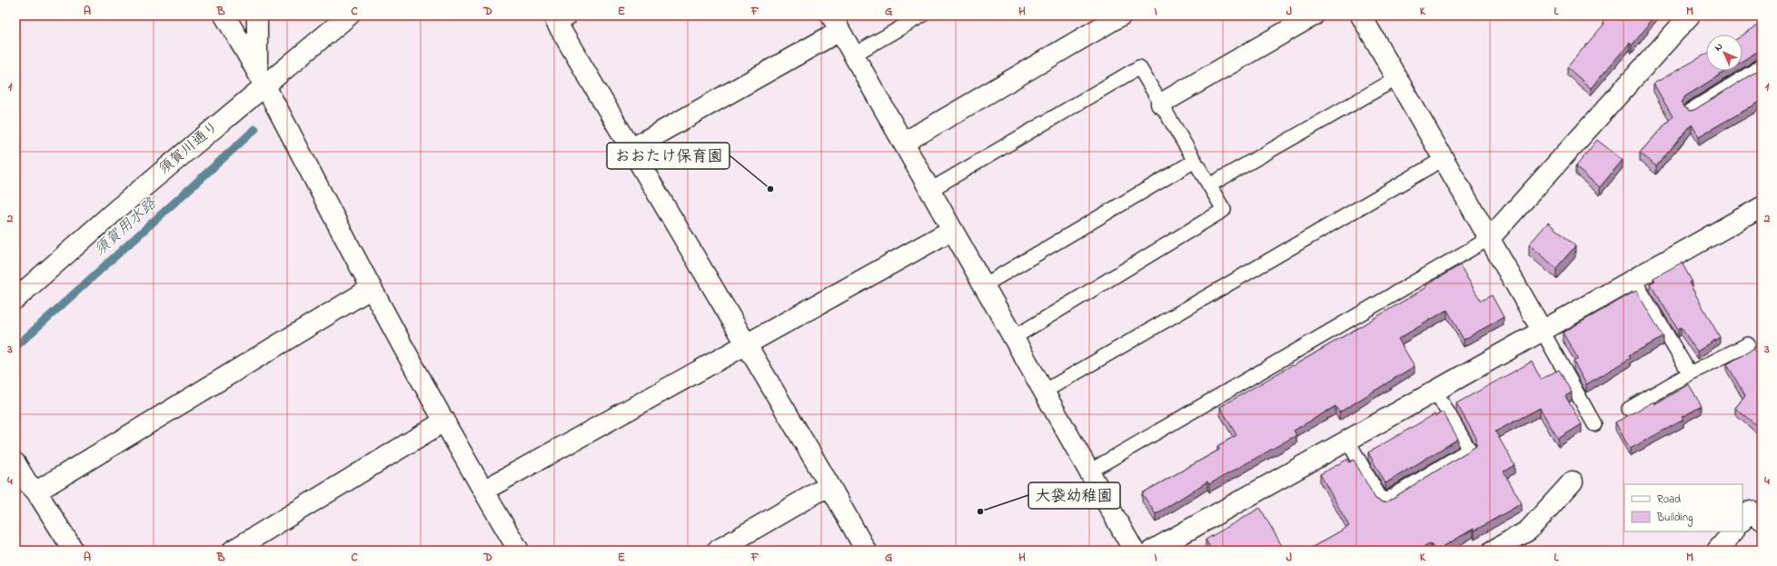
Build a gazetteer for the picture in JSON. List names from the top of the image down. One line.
{"streets":{"street":["須賀川通り"]},"water":["須賀用水路"],"places":["おおたけ保育園","大袋幼稚園"],"legend":["Road","Building"],"north":"top left","grid":{"columns":["A","B","C","D","E","F","G","H","I","J","K","L","M"],"rows":["1","2","3","4"]}}
